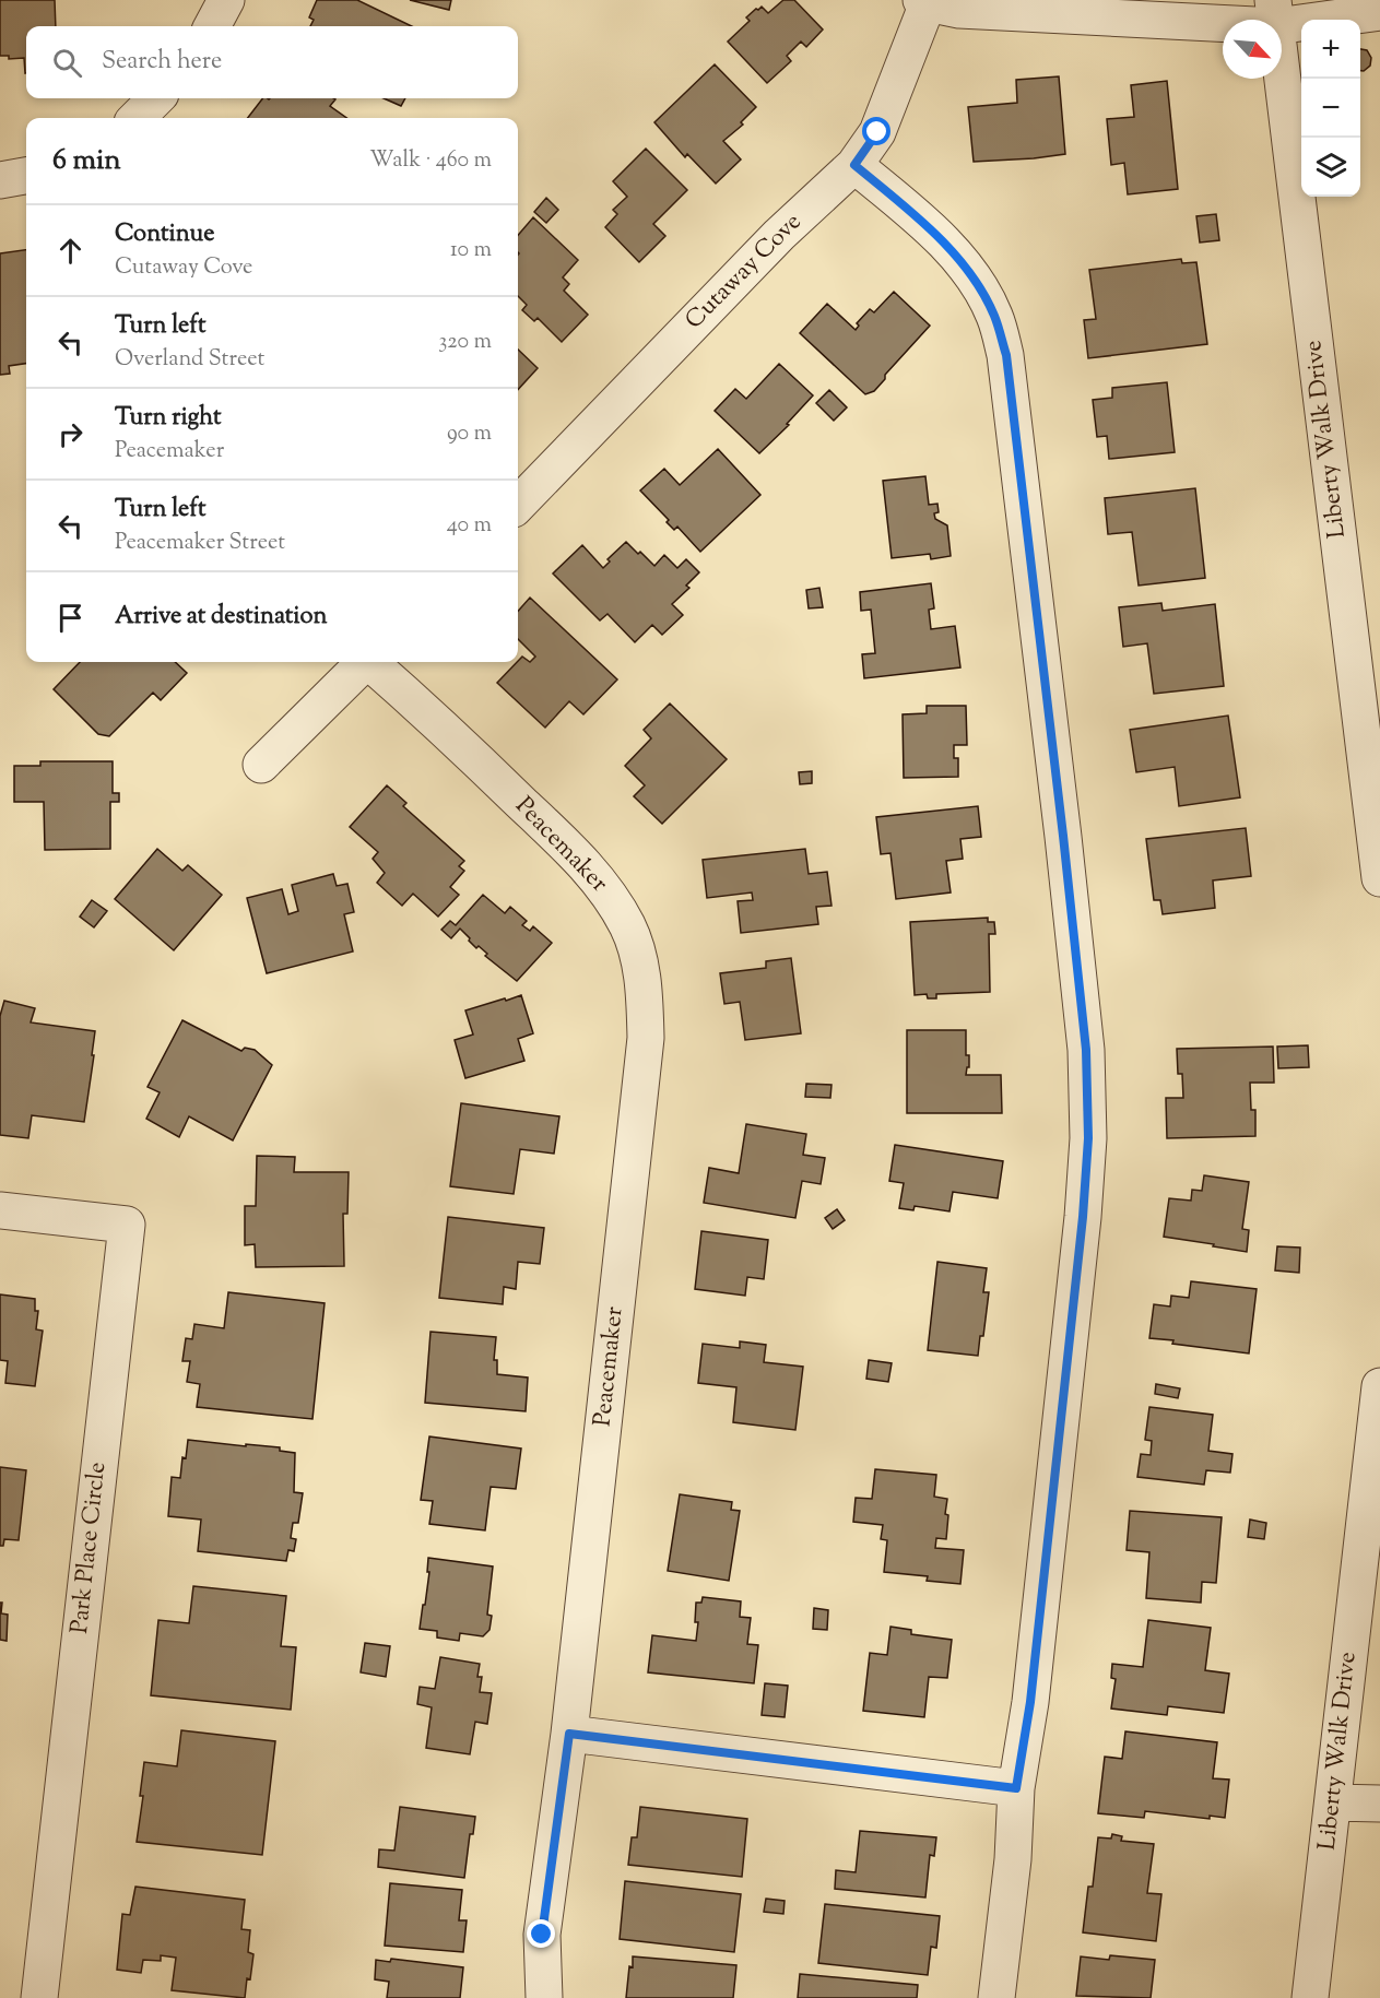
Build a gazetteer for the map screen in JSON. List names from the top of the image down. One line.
{"streets":{"street":["Cutaway Cove","Liberty Walk Drive","Peacemaker","Park Place Circle"]},"north":"bottom right","page":{"map_buttons":["+","−"],"search":"Search here","heading":["6 min","Walk · 460 m"],"list":[["Continue","Cutaway Cove","10 m"],["Turn left","Overland Street","320 m"],["Turn right","Peacemaker","90 m"],["Turn left","Peacemaker Street","40 m"],"Arrive at destination"]}}
